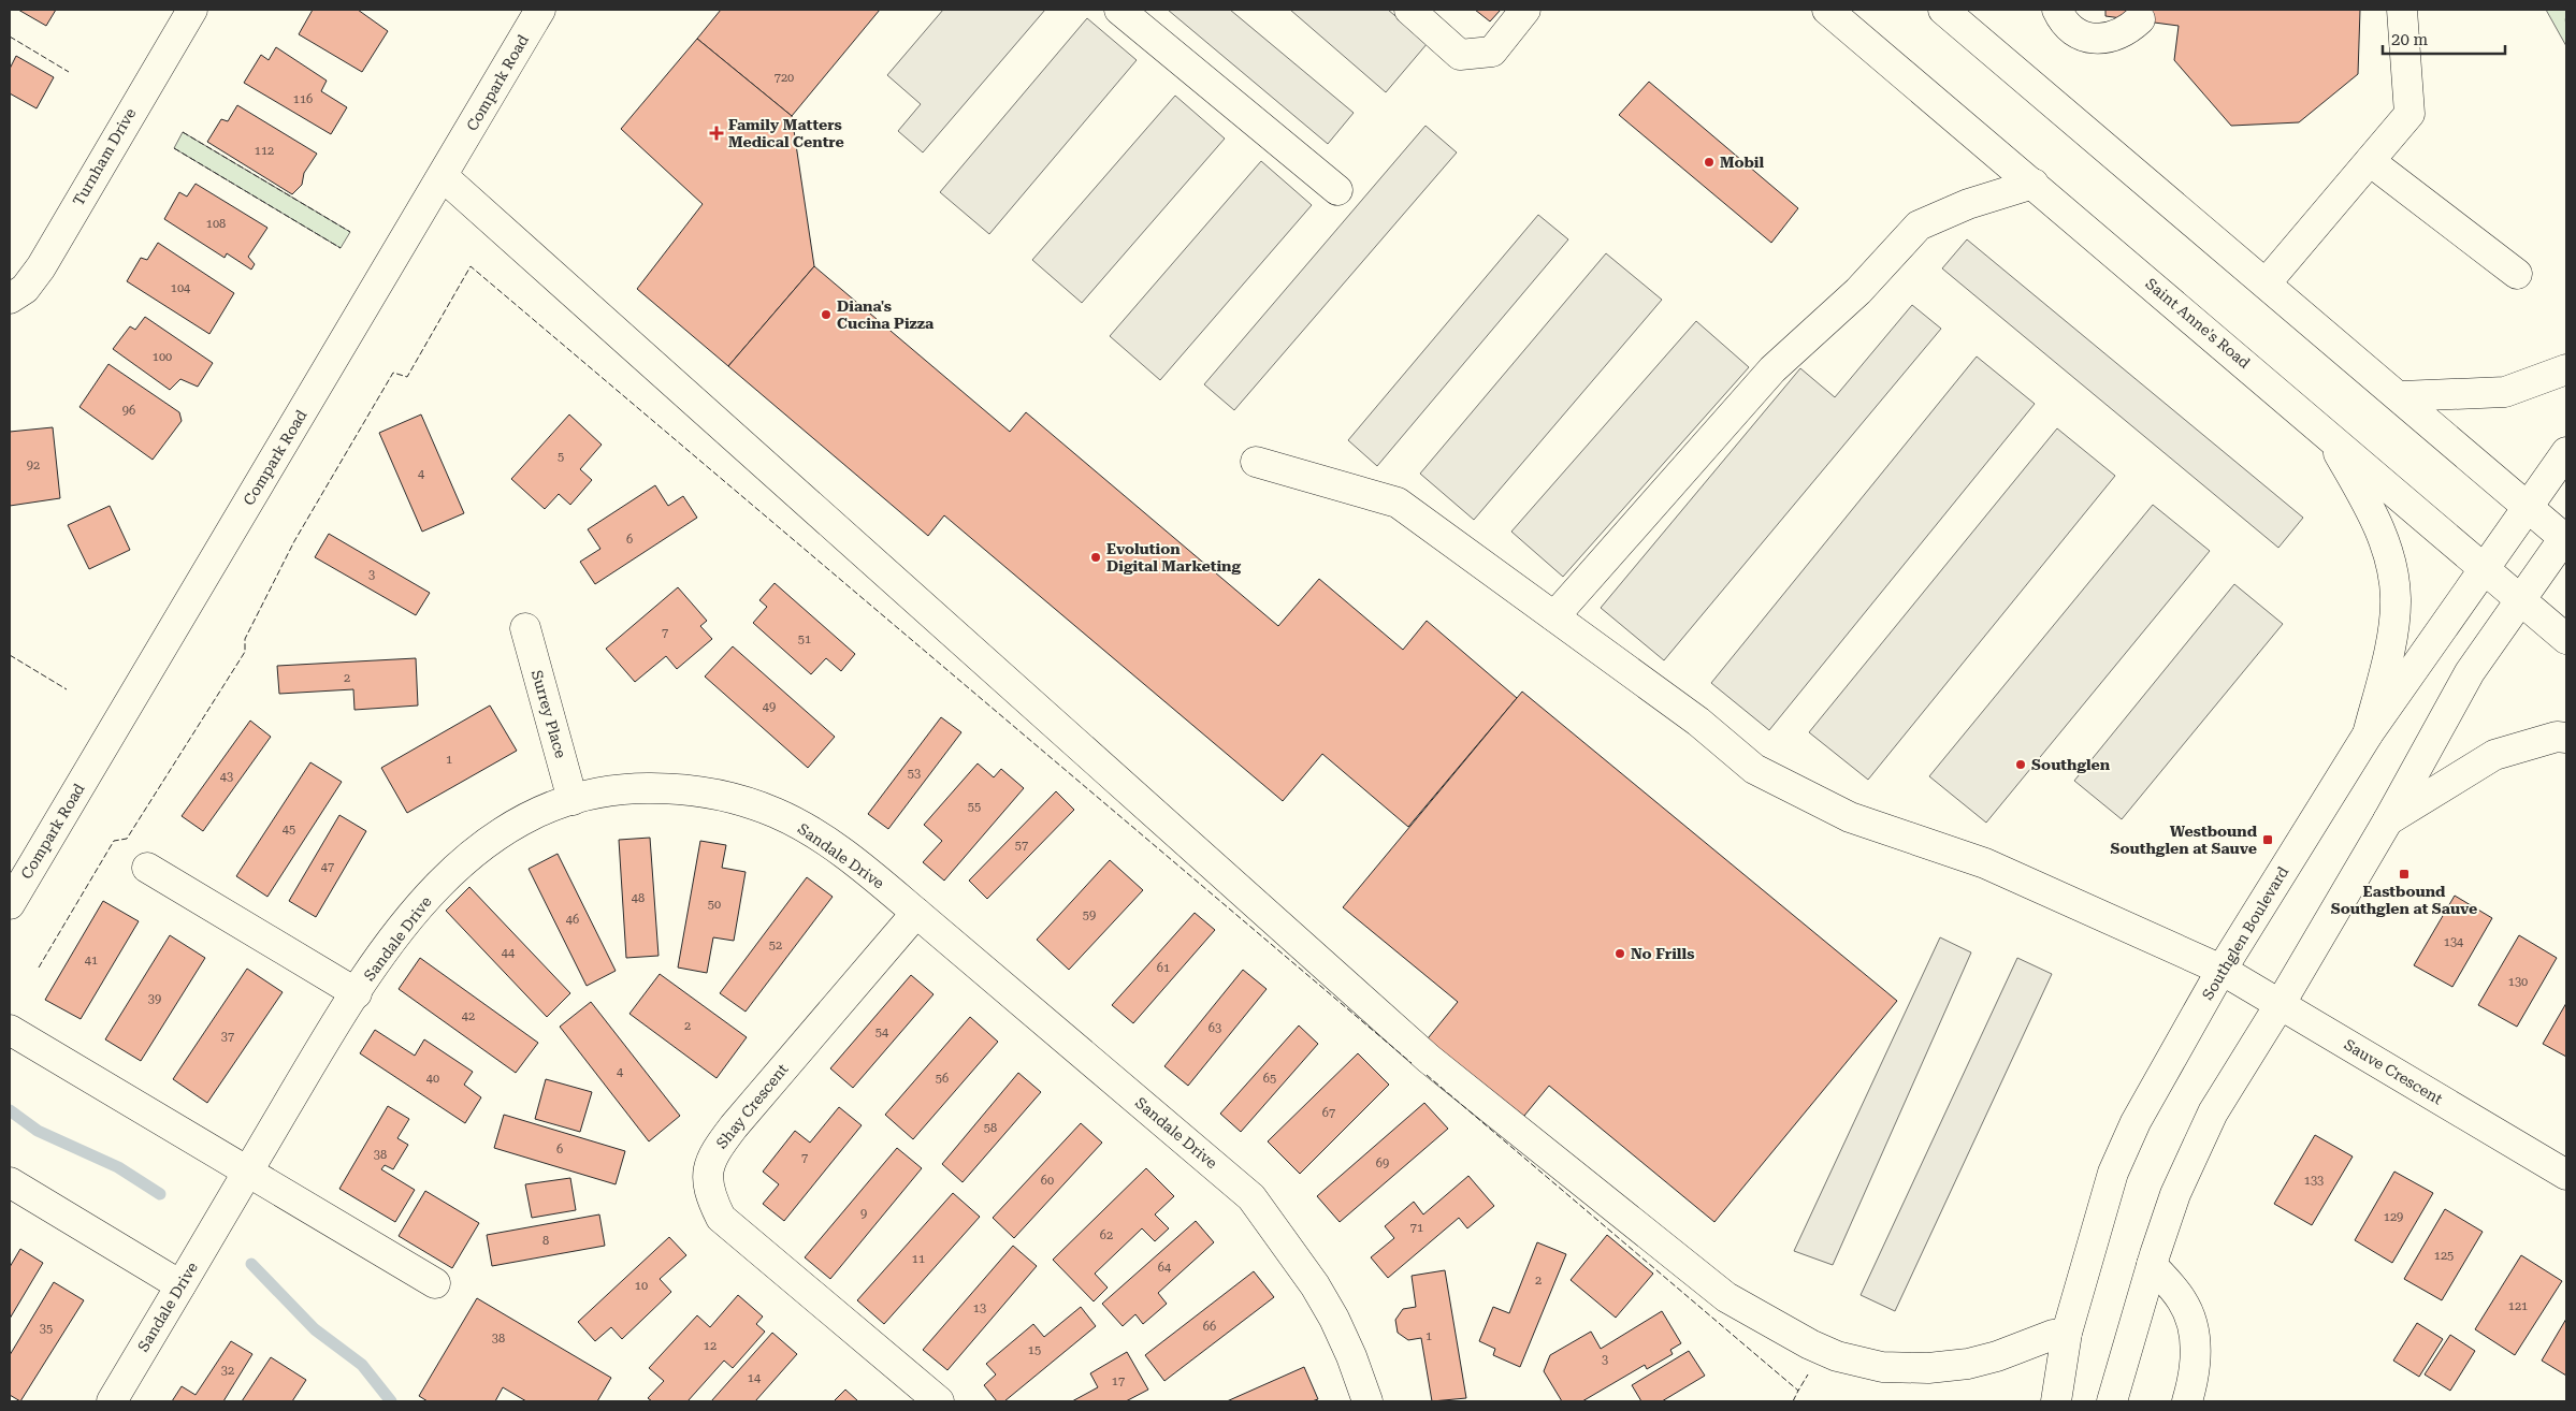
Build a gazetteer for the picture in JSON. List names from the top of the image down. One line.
{"streets":{"street":["Compark Road","Turnham Drive","Saint Anne's Road","Surrey Place","Sandale Drive","Southglen Boulevard","Sauve Crescent","Shay Crescent"]},"crossings":[["Saint Anne's Road","Southglen Boulevard"],["Surrey Place","Sandale Drive"],["Sandale Drive","Shay Crescent"],["Southglen Boulevard","Sauve Crescent"]],"places":{"health":["Family Matters Medical Centre"],"other":["Mobil","Diana's Cucina Pizza","Evolution Digital Marketing","Southglen","No Frills"],"transit":["Westbound Southglen at Sauve","Eastbound Southglen at Sauve"]},"house_numbers":["720","116","112","108","104","100","96","5","92","4","6","3","7","51","2","49","1","53","43","55","45","57","47","48","50","59","46","134","52","44","41","61","130","39","42","2","63","54","37","4","40","56","65","67","58","6","38","7","69","60","133","9","129","71","62","8","125","11","64","2","10","121","13","66","35","1","38","12","15","3","32","14","17"],"scale_bar":"20 m"}
